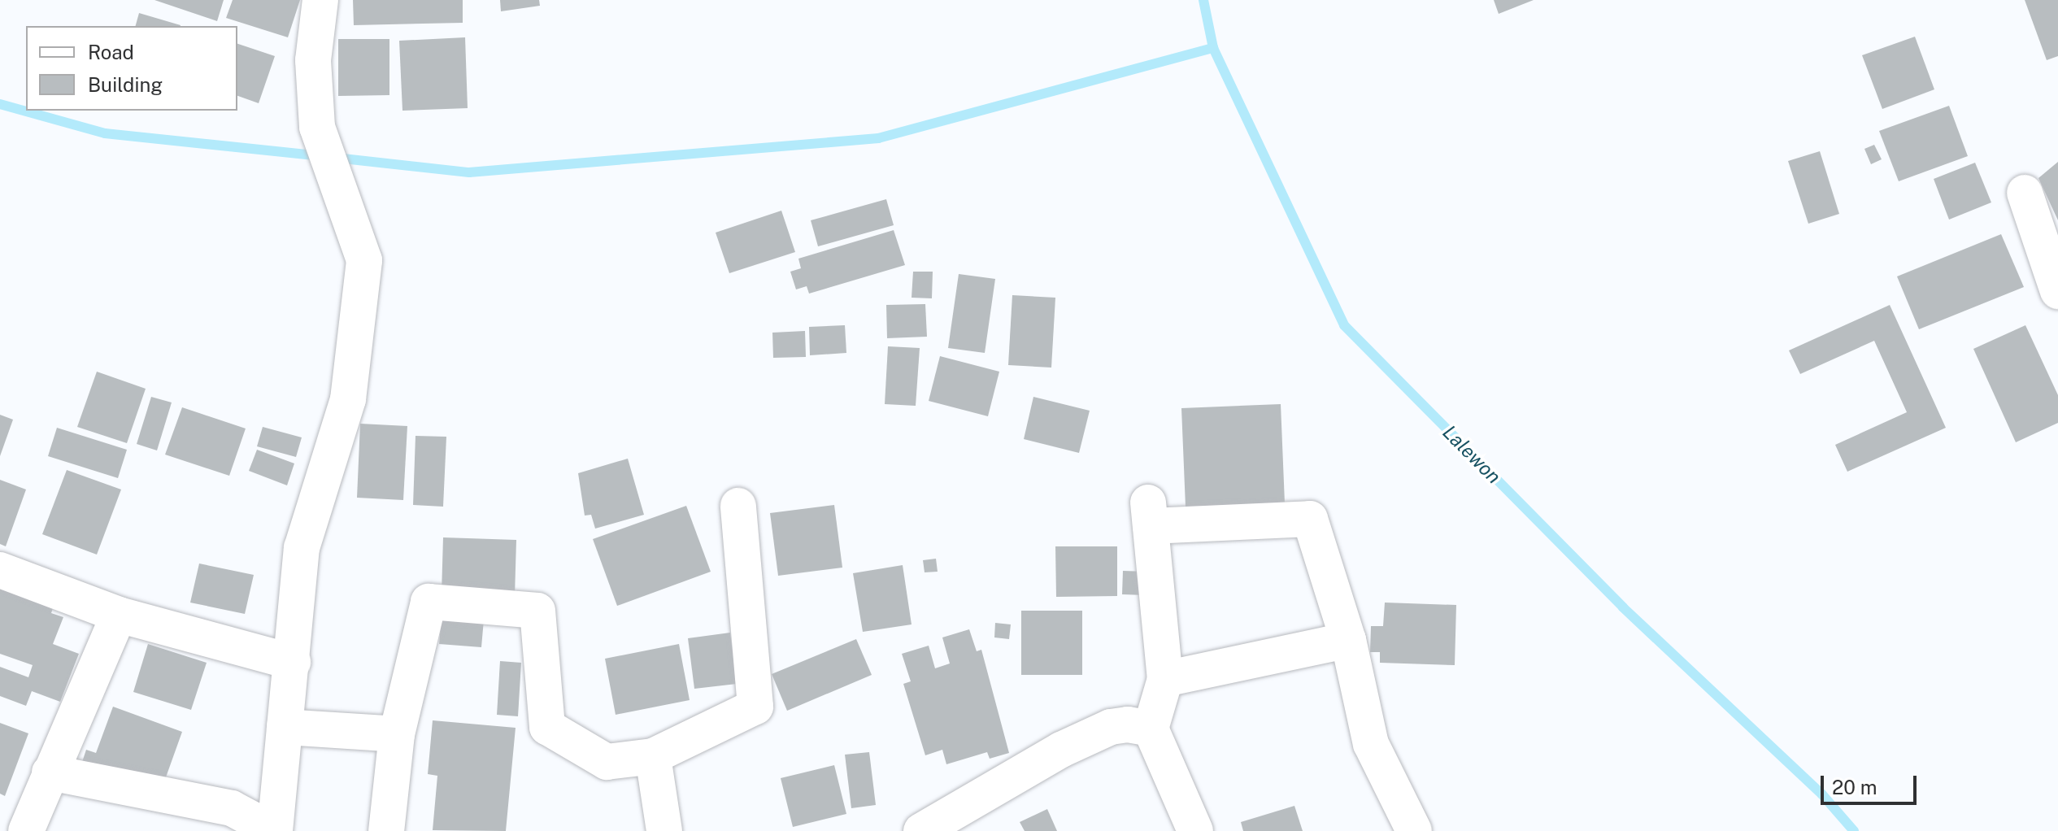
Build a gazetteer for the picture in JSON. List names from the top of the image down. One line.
{"water":["Lalewon"],"legend":["Road","Building"],"scale_bar":"20 m"}
